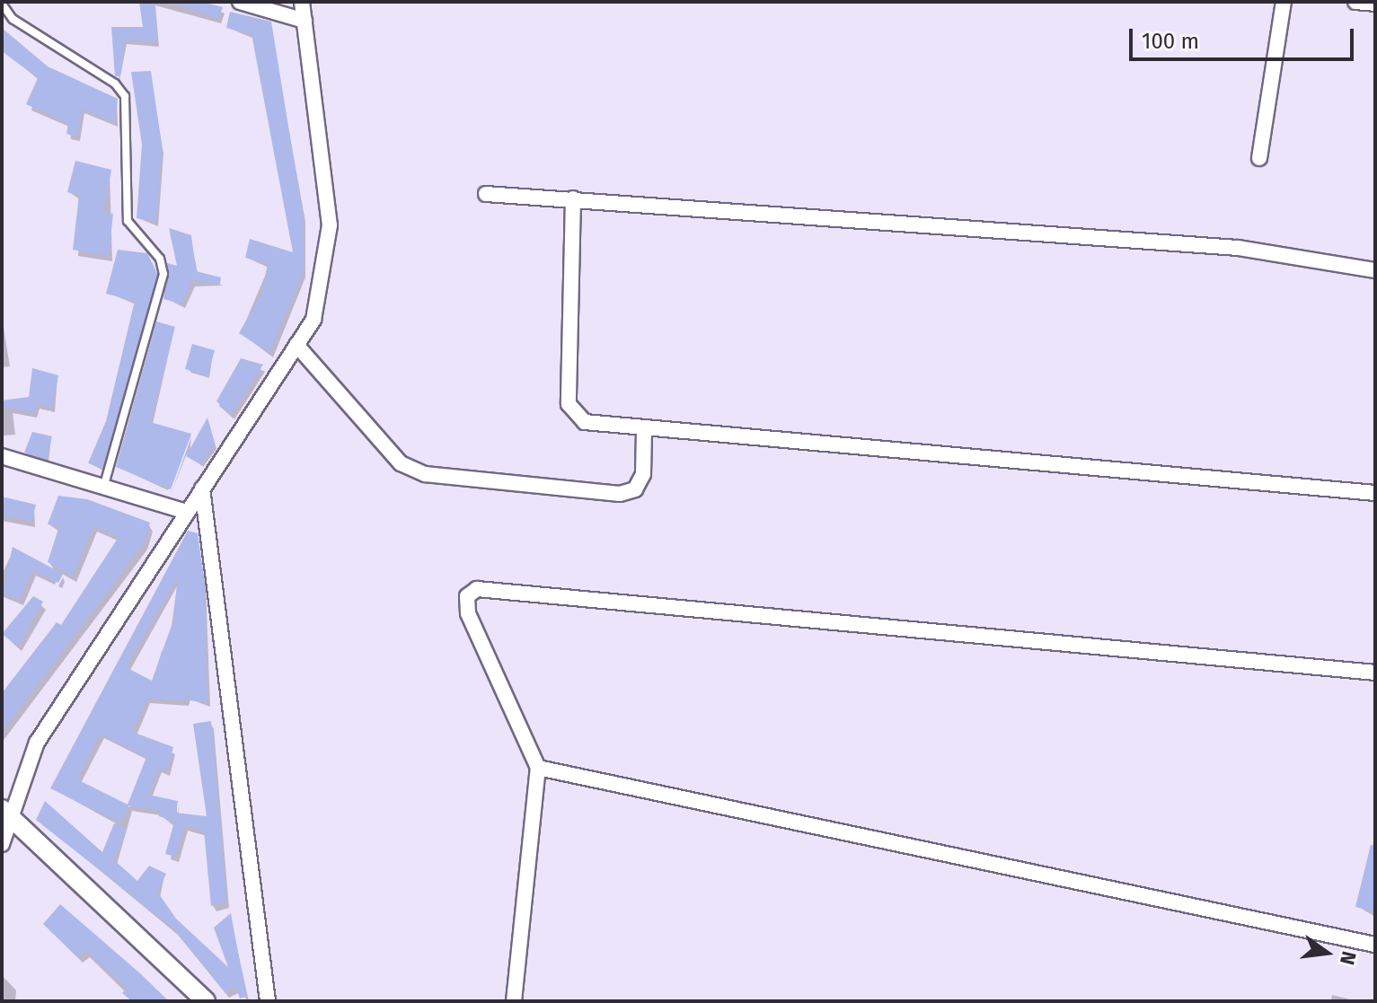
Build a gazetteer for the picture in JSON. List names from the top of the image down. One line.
{"scale_bar":"100 m","north":"right"}
